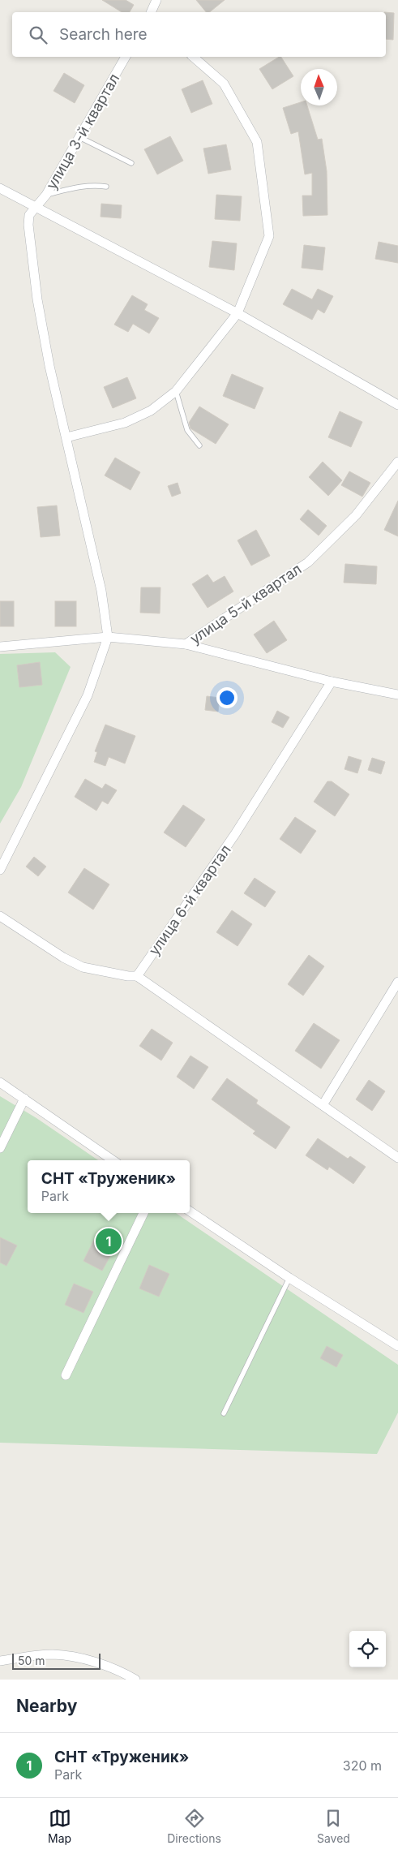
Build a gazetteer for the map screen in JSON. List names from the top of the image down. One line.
{"streets":{"street":["улица 3-й квартал","улица 5-й квартал","улица 6-й квартал"]},"crossings":[["улица 3-й квартал","улица 5-й квартал"]],"scale_bar":"50 m","north":"top","page":{"search":"Search here","popup":["СНТ «Труженик»","Park"],"pins":"1","scale":"50 m","heading":"Nearby","list":[{"mark":"1","name":"СНТ «Труженик»","note":"Park","value":"320 m"}],"nav":["Map","Directions","Saved"]}}
